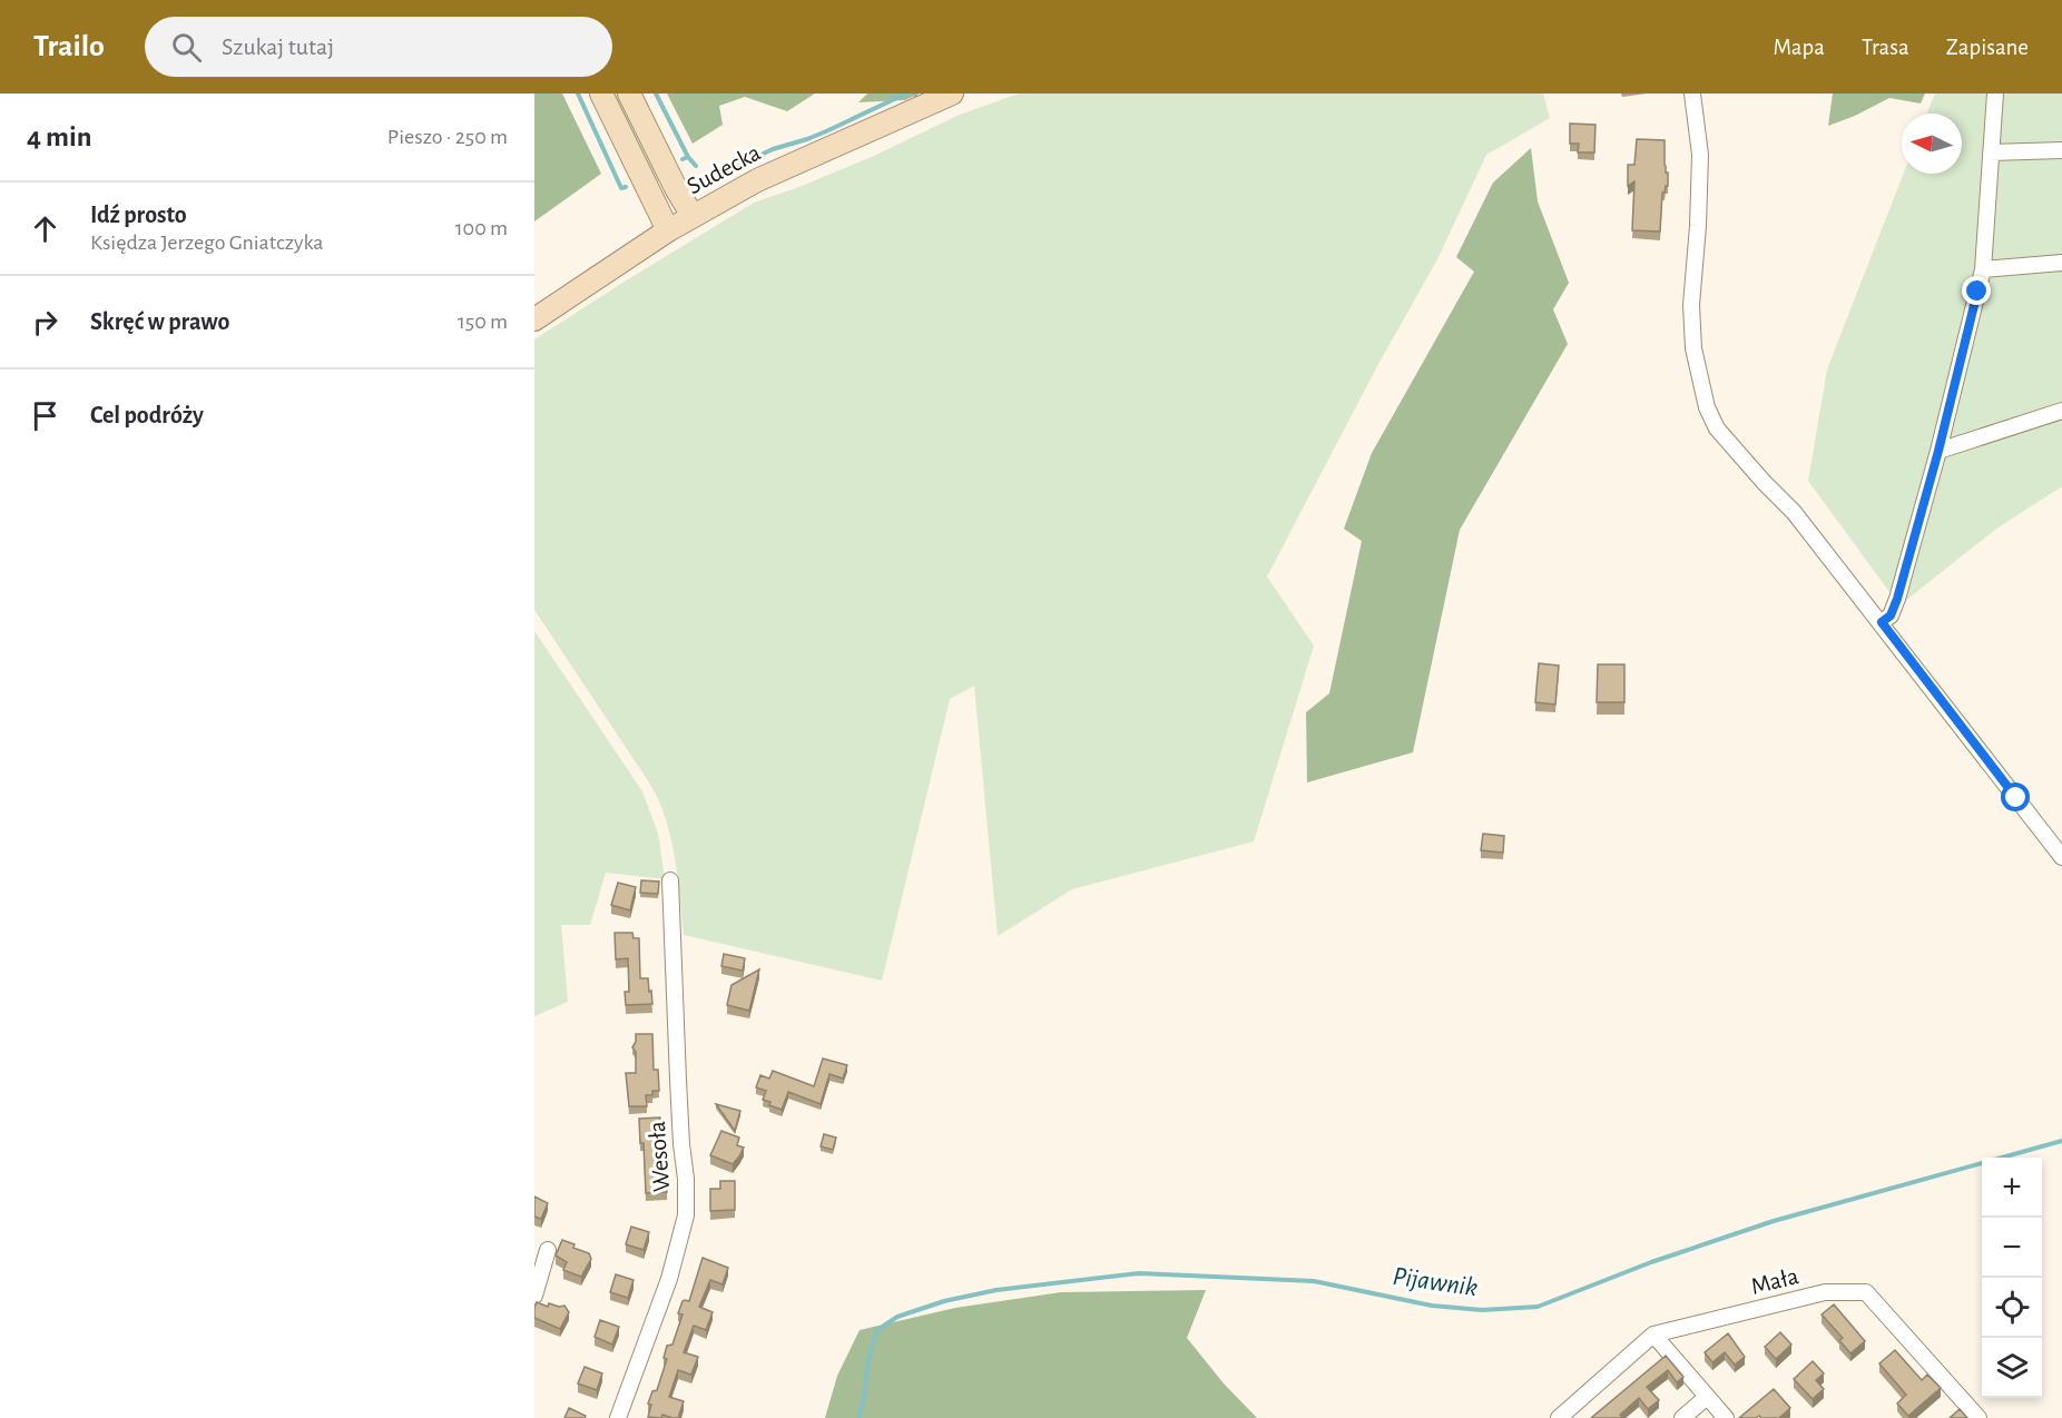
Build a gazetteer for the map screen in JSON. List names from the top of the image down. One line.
{"streets":{"main road":["Sudecka"],"street":["Wesoła","Mała"]},"water":["Pijawnik"],"north":"left","page":{"header":"Trailo","search":"Szukaj tutaj","nav":["Mapa","Trasa","Zapisane"],"heading":["4 min","Pieszo · 250 m"],"list":[["Idź prosto","Księdza Jerzego Gniatczyka","100 m"],["Skręć w prawo","150 m"],"Cel podróży"],"map_buttons":["+","−"]}}
